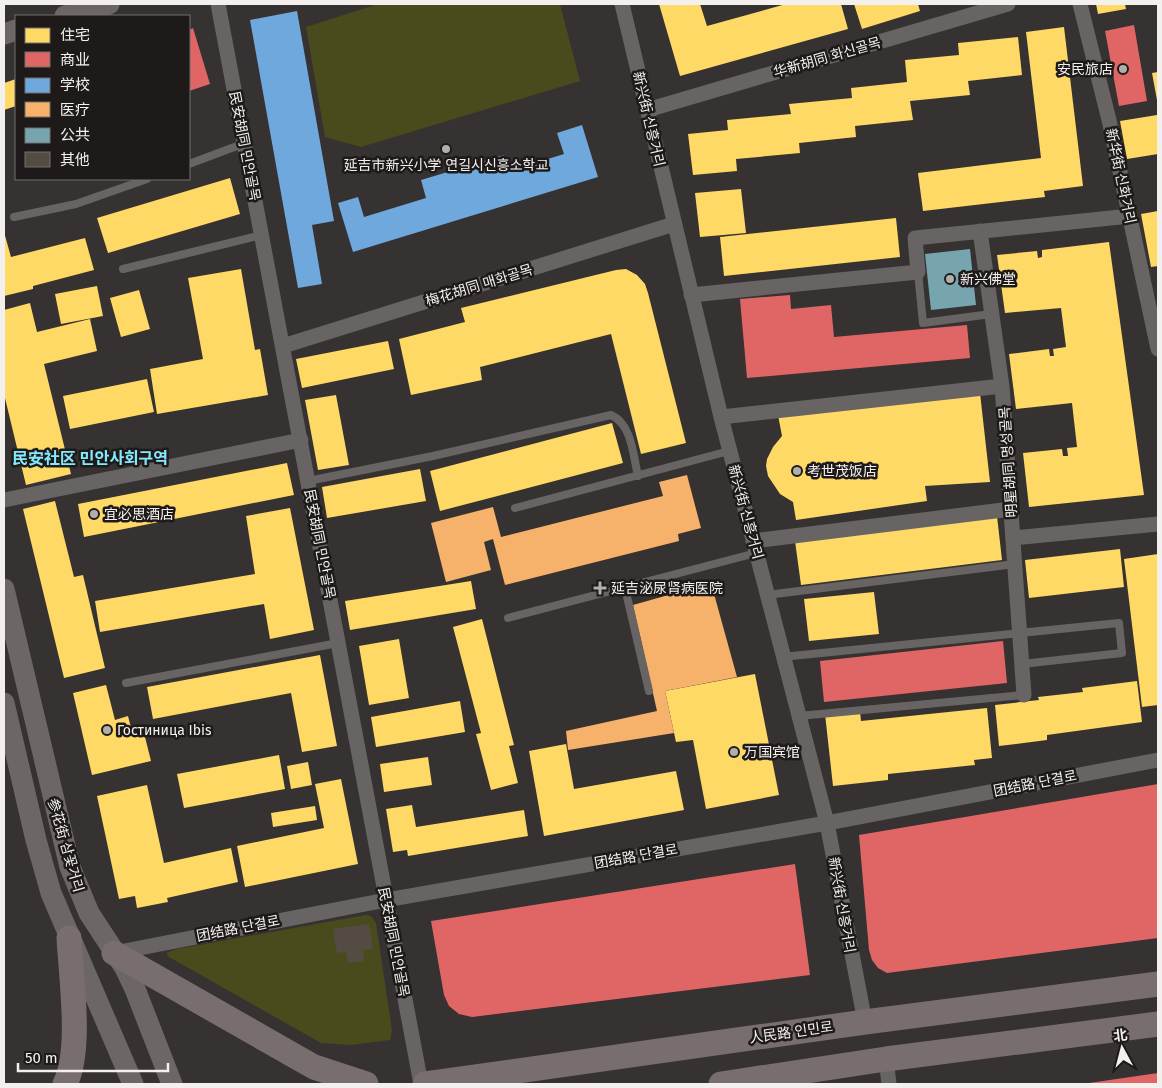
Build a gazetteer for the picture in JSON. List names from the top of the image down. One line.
{"streets":{"main road":["参花街 삼꽃거리","人民路 인민로"],"street":["华新胡同 화신골목","新兴街 신흥거리","民安胡同 민안골목","新华街 신화거리","梅花胡同 매화골목","明星胡同 명성골목","团结路 단결로"]},"crossings":[["华新胡同 화신골목","新兴街 신흥거리"],["新兴街 신흥거리","梅花胡同 매화골목"],["新兴街 신흥거리","团结路 단결로"],["新兴街 신흥거리","人民路 인민로"],["民安胡同 민안골목","梅花胡同 매화골목"],["民安胡同 민안골목","团结路 단결로"],["民安胡同 민안골목","人民路 인민로"],["团结路 단결로","参花街 삼꽃거리"]],"districts":["民安社区 민안사회구역"],"places":{"other":["安民旅店","延吉市新兴小学 연길시신흥소학교","新兴佛堂","考世茂饭店","宜必思酒店","Гостиница Ibis","万国宾馆"],"health":["延吉泌尿肾病医院"]},"legend":["住宅","商业","学校","医疗","公共","其他"],"scale_bar":"50 m","north":"top"}
